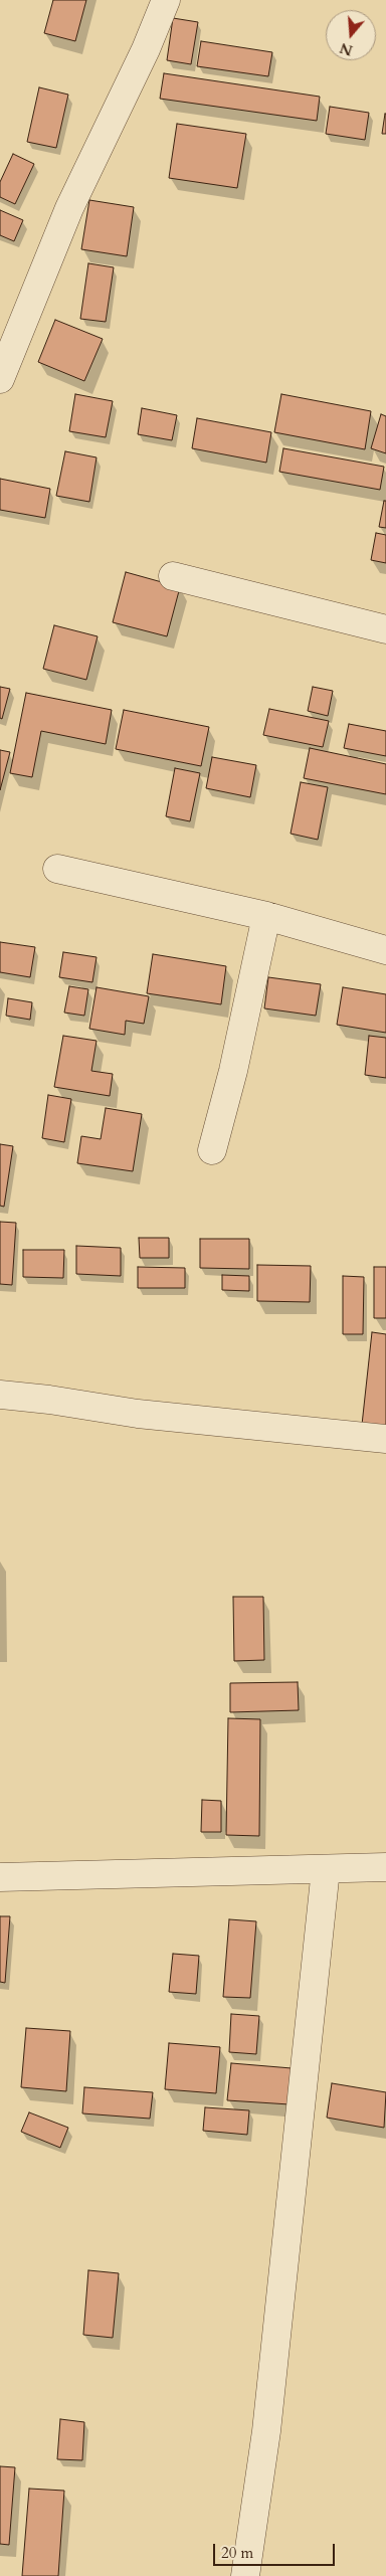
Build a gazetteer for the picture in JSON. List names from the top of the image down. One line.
{"scale_bar":"20 m","north":"bottom"}
